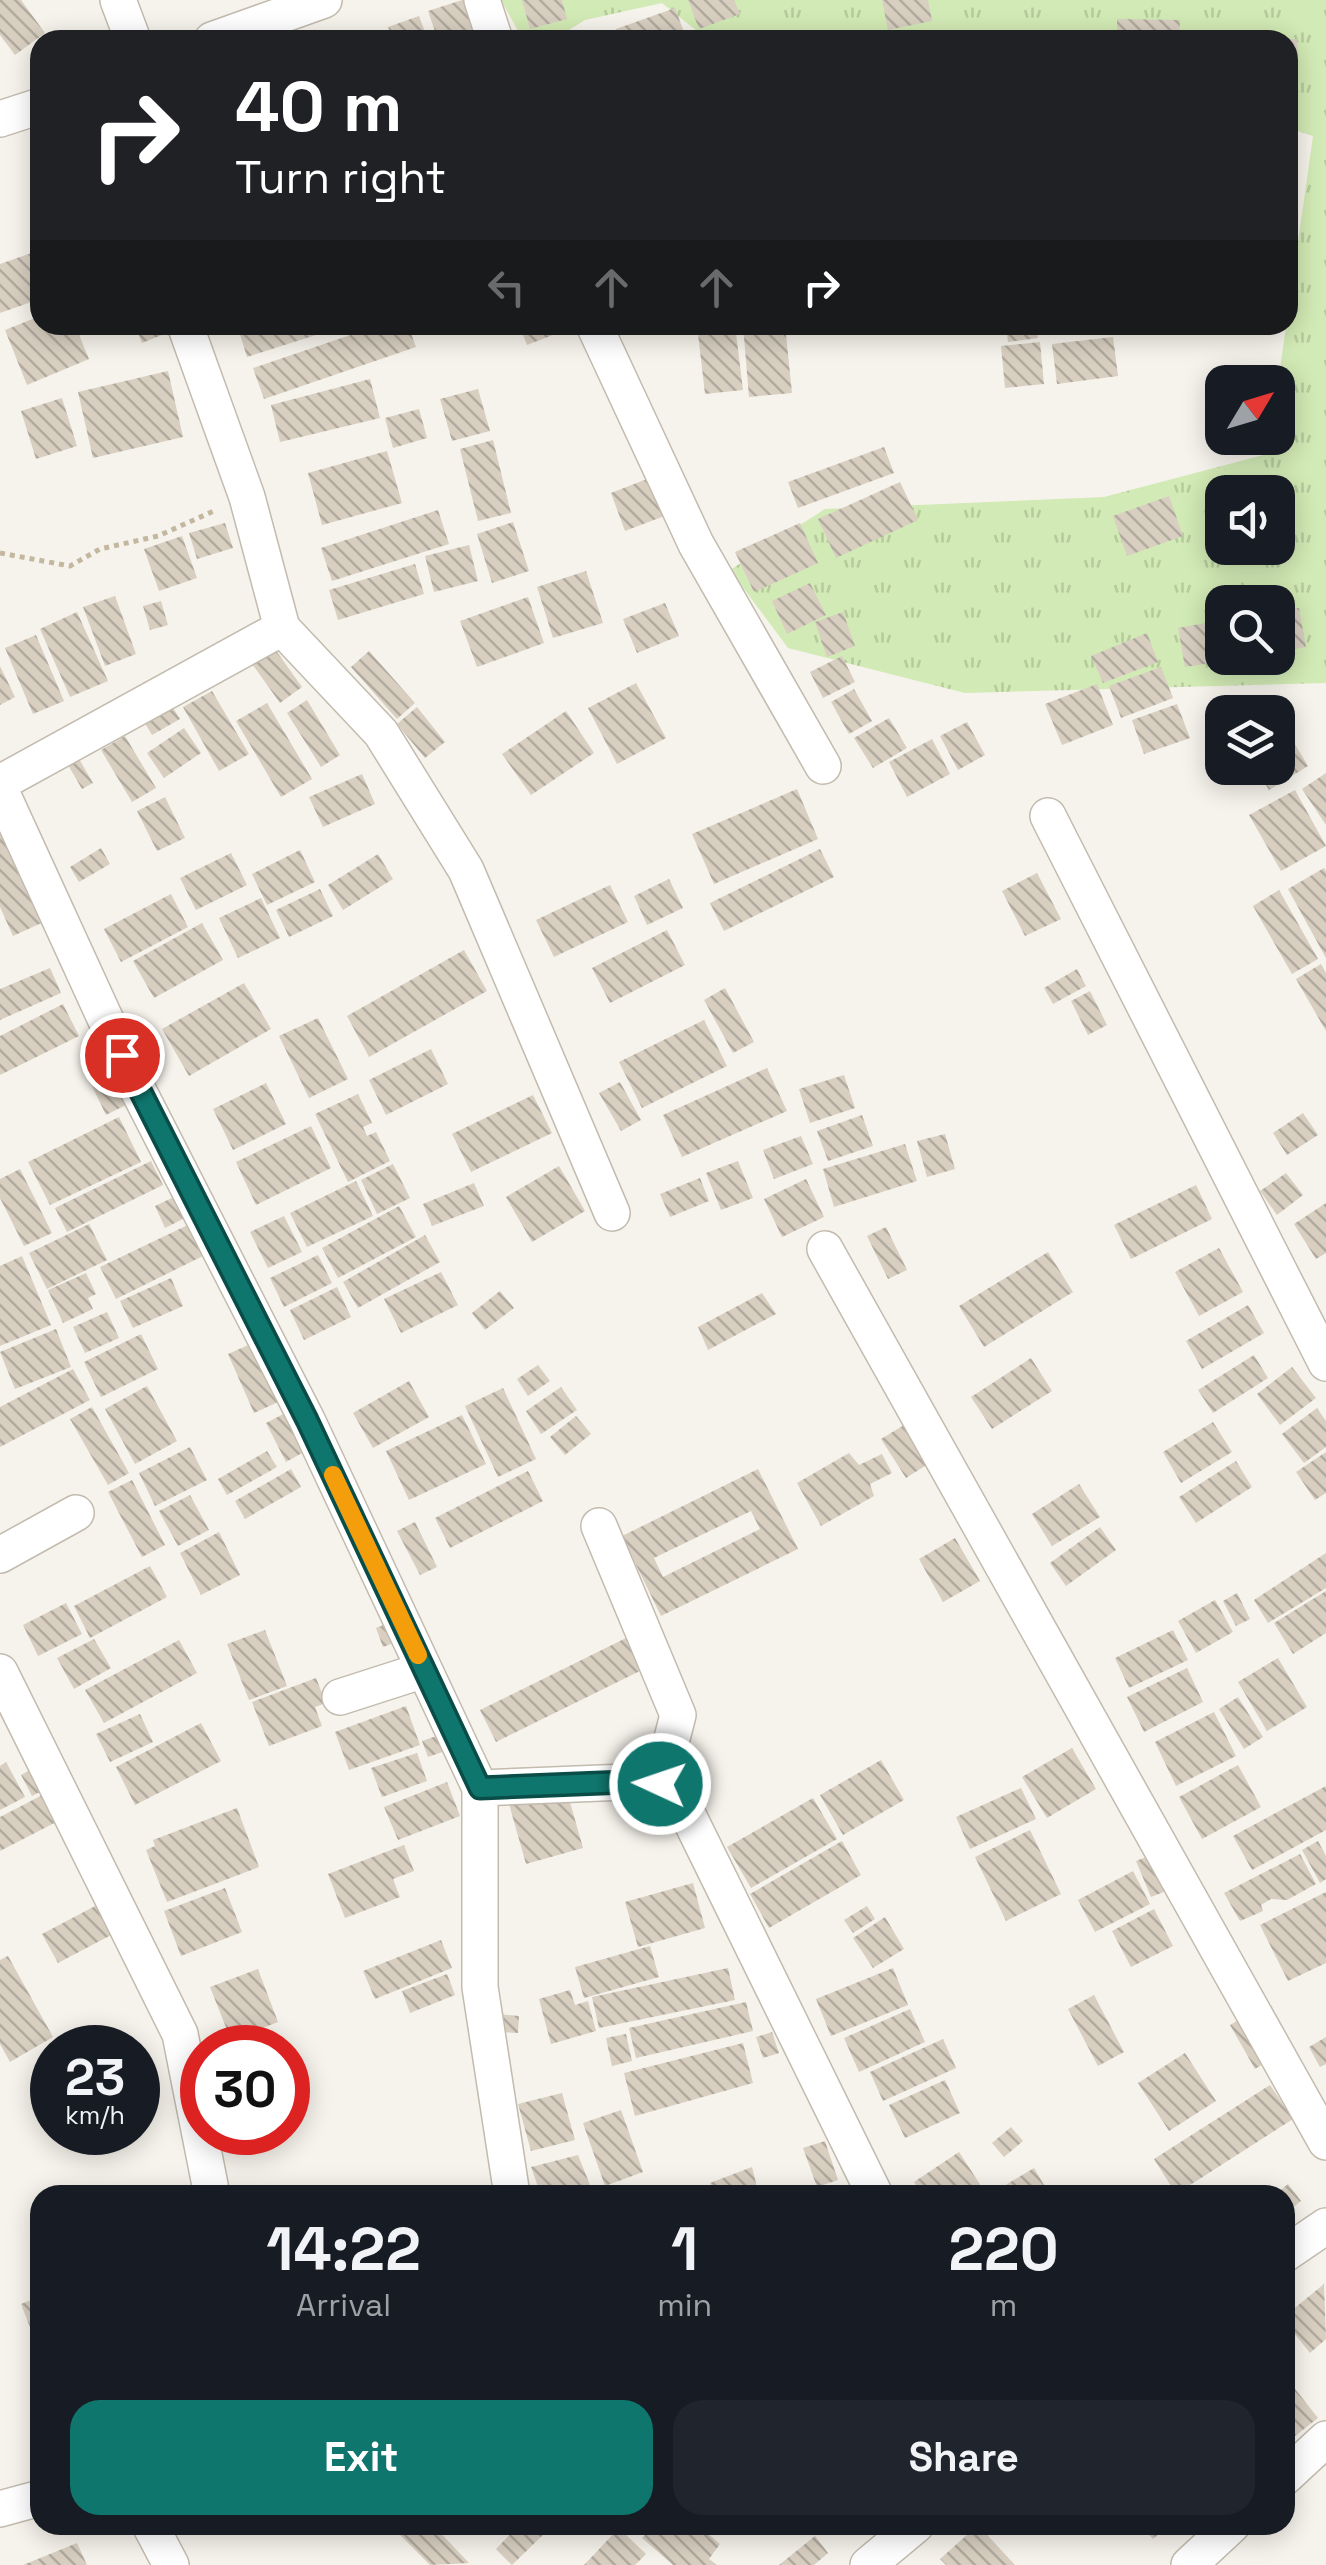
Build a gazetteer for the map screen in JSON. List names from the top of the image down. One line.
{"north":"top right","page":{"turn":["40 m","Turn right"],"speed":"23 km/h","limit":"30","eta":["14:22","Arrival","1","min","220","m"],"buttons":["Exit","Share"]}}
